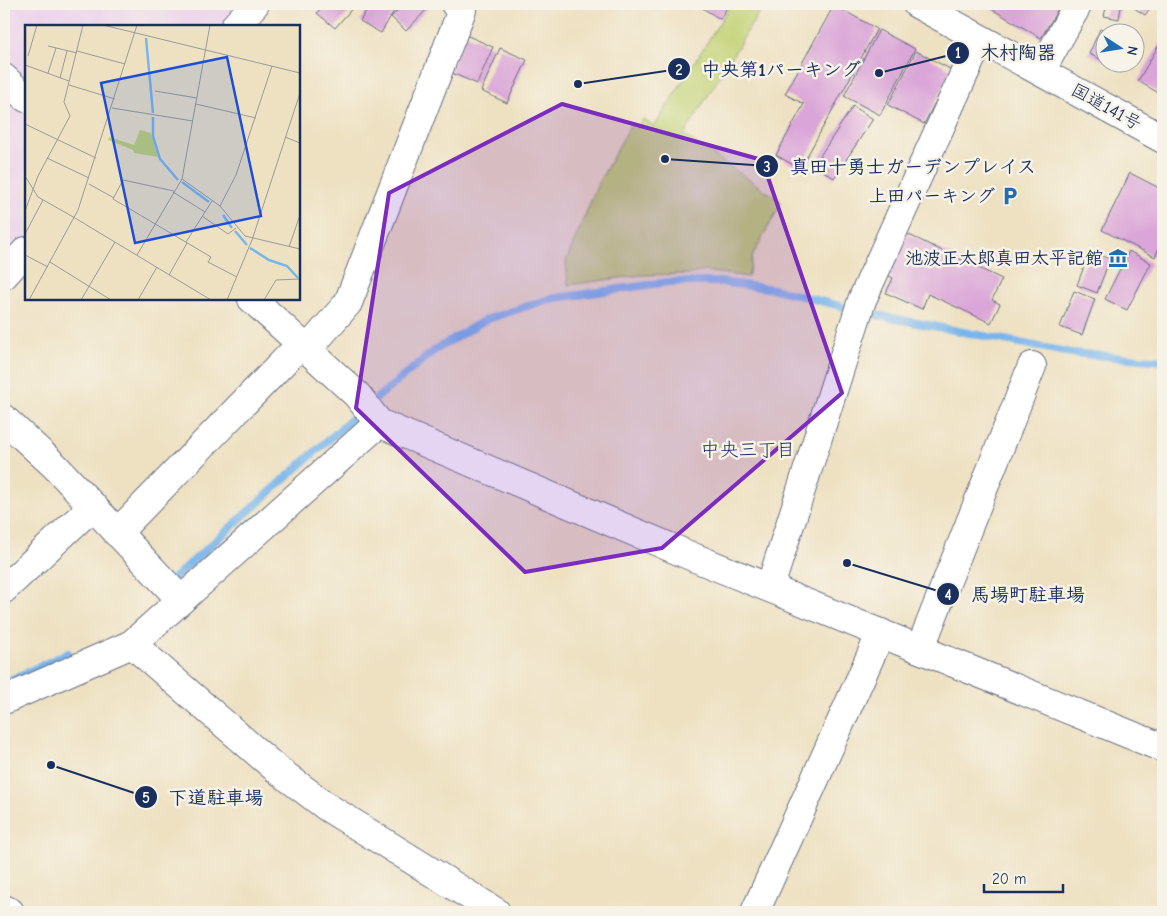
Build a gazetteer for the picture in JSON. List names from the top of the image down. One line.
{"streets":{"main road":["国道141号"]},"districts":["中央三丁目"],"places":{"other":["木村陶器","中央第1パーキング","真田十勇士ガーデンプレイス","馬場町駐車場","下道駐車場"],"parking":["上田パーキング"],"museum":["池波正太郎真田太平記館"]},"scale_bar":"20 m","north":"right"}
